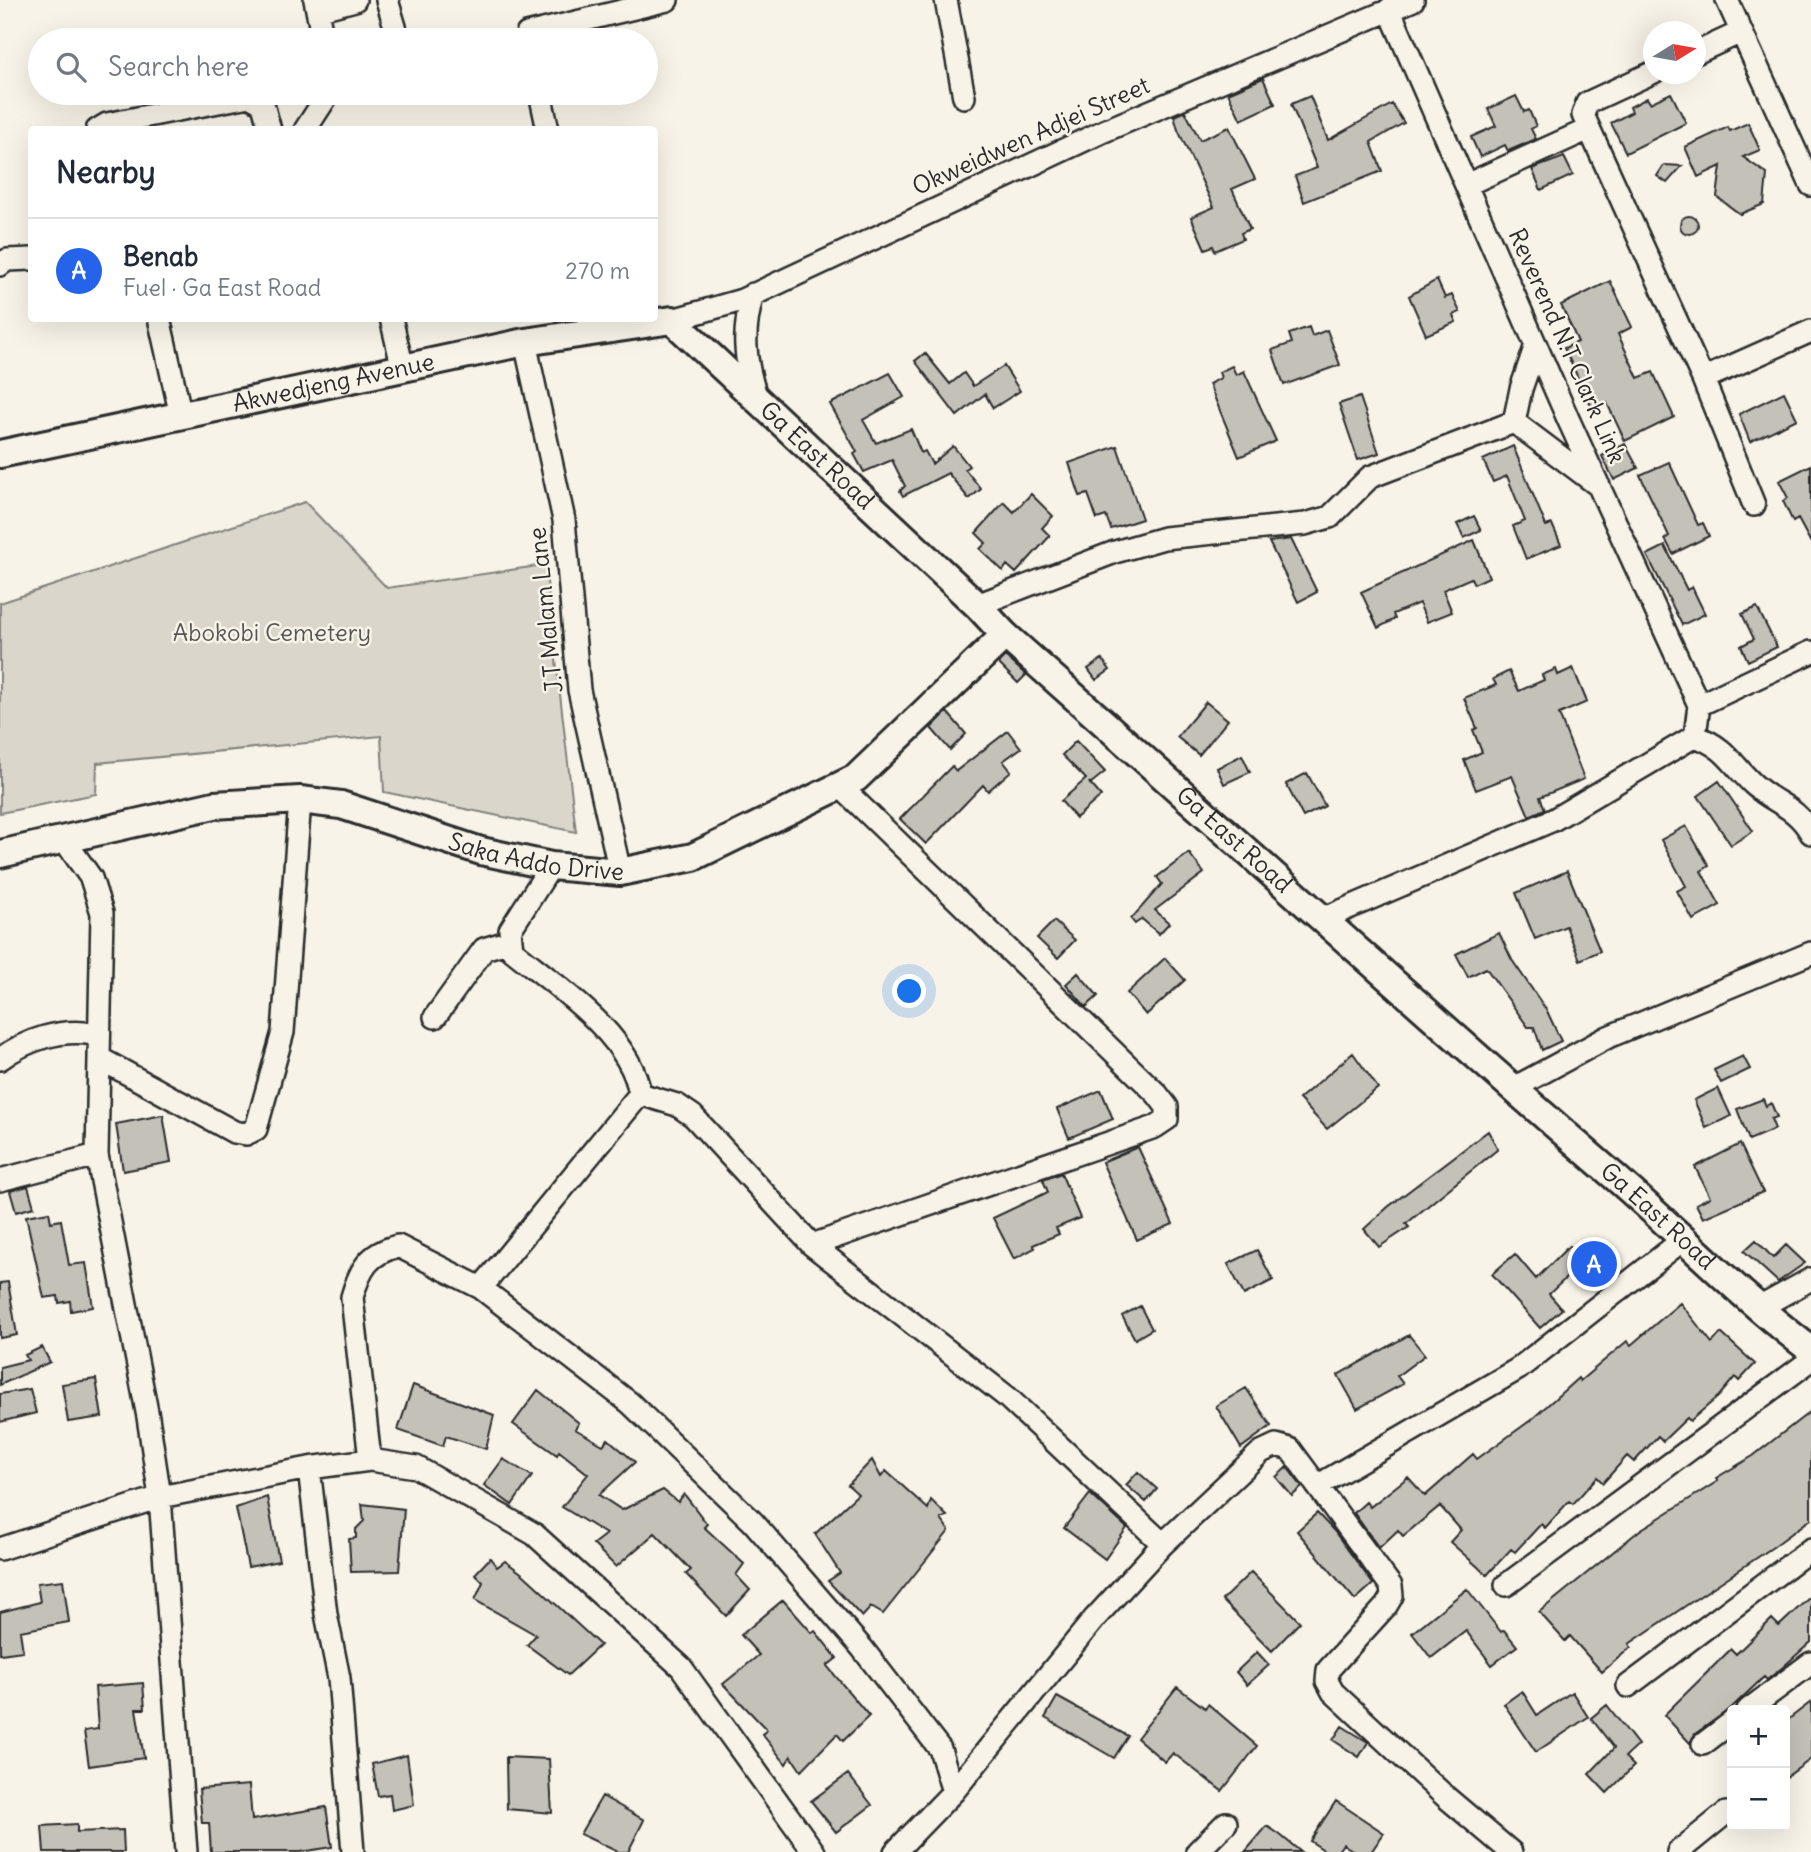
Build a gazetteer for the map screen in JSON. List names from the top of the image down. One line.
{"streets":{"street":["Okweidwen Adjei Street","Reverend N.T Clark Link","Akwedjeng Avenue","Ga East Road","J.T Malam Lane","Saka Addo Drive"]},"crossings":[["Okweidwen Adjei Street","Reverend N.T Clark Link"],["Okweidwen Adjei Street","Akwedjeng Avenue"],["Okweidwen Adjei Street","Ga East Road"],["Akwedjeng Avenue","Ga East Road"],["Akwedjeng Avenue","J.T Malam Lane"],["Ga East Road","Saka Addo Drive"],["J.T Malam Lane","Saka Addo Drive"]],"parks":["Abokobi Cemetery"],"north":"right","page":{"search":"Search here","heading":"Nearby","list":[{"mark":"A","name":"Benab","note":"Fuel · Ga East Road","value":"270 m"}],"pins":"A","map_buttons":["+","−"]}}
